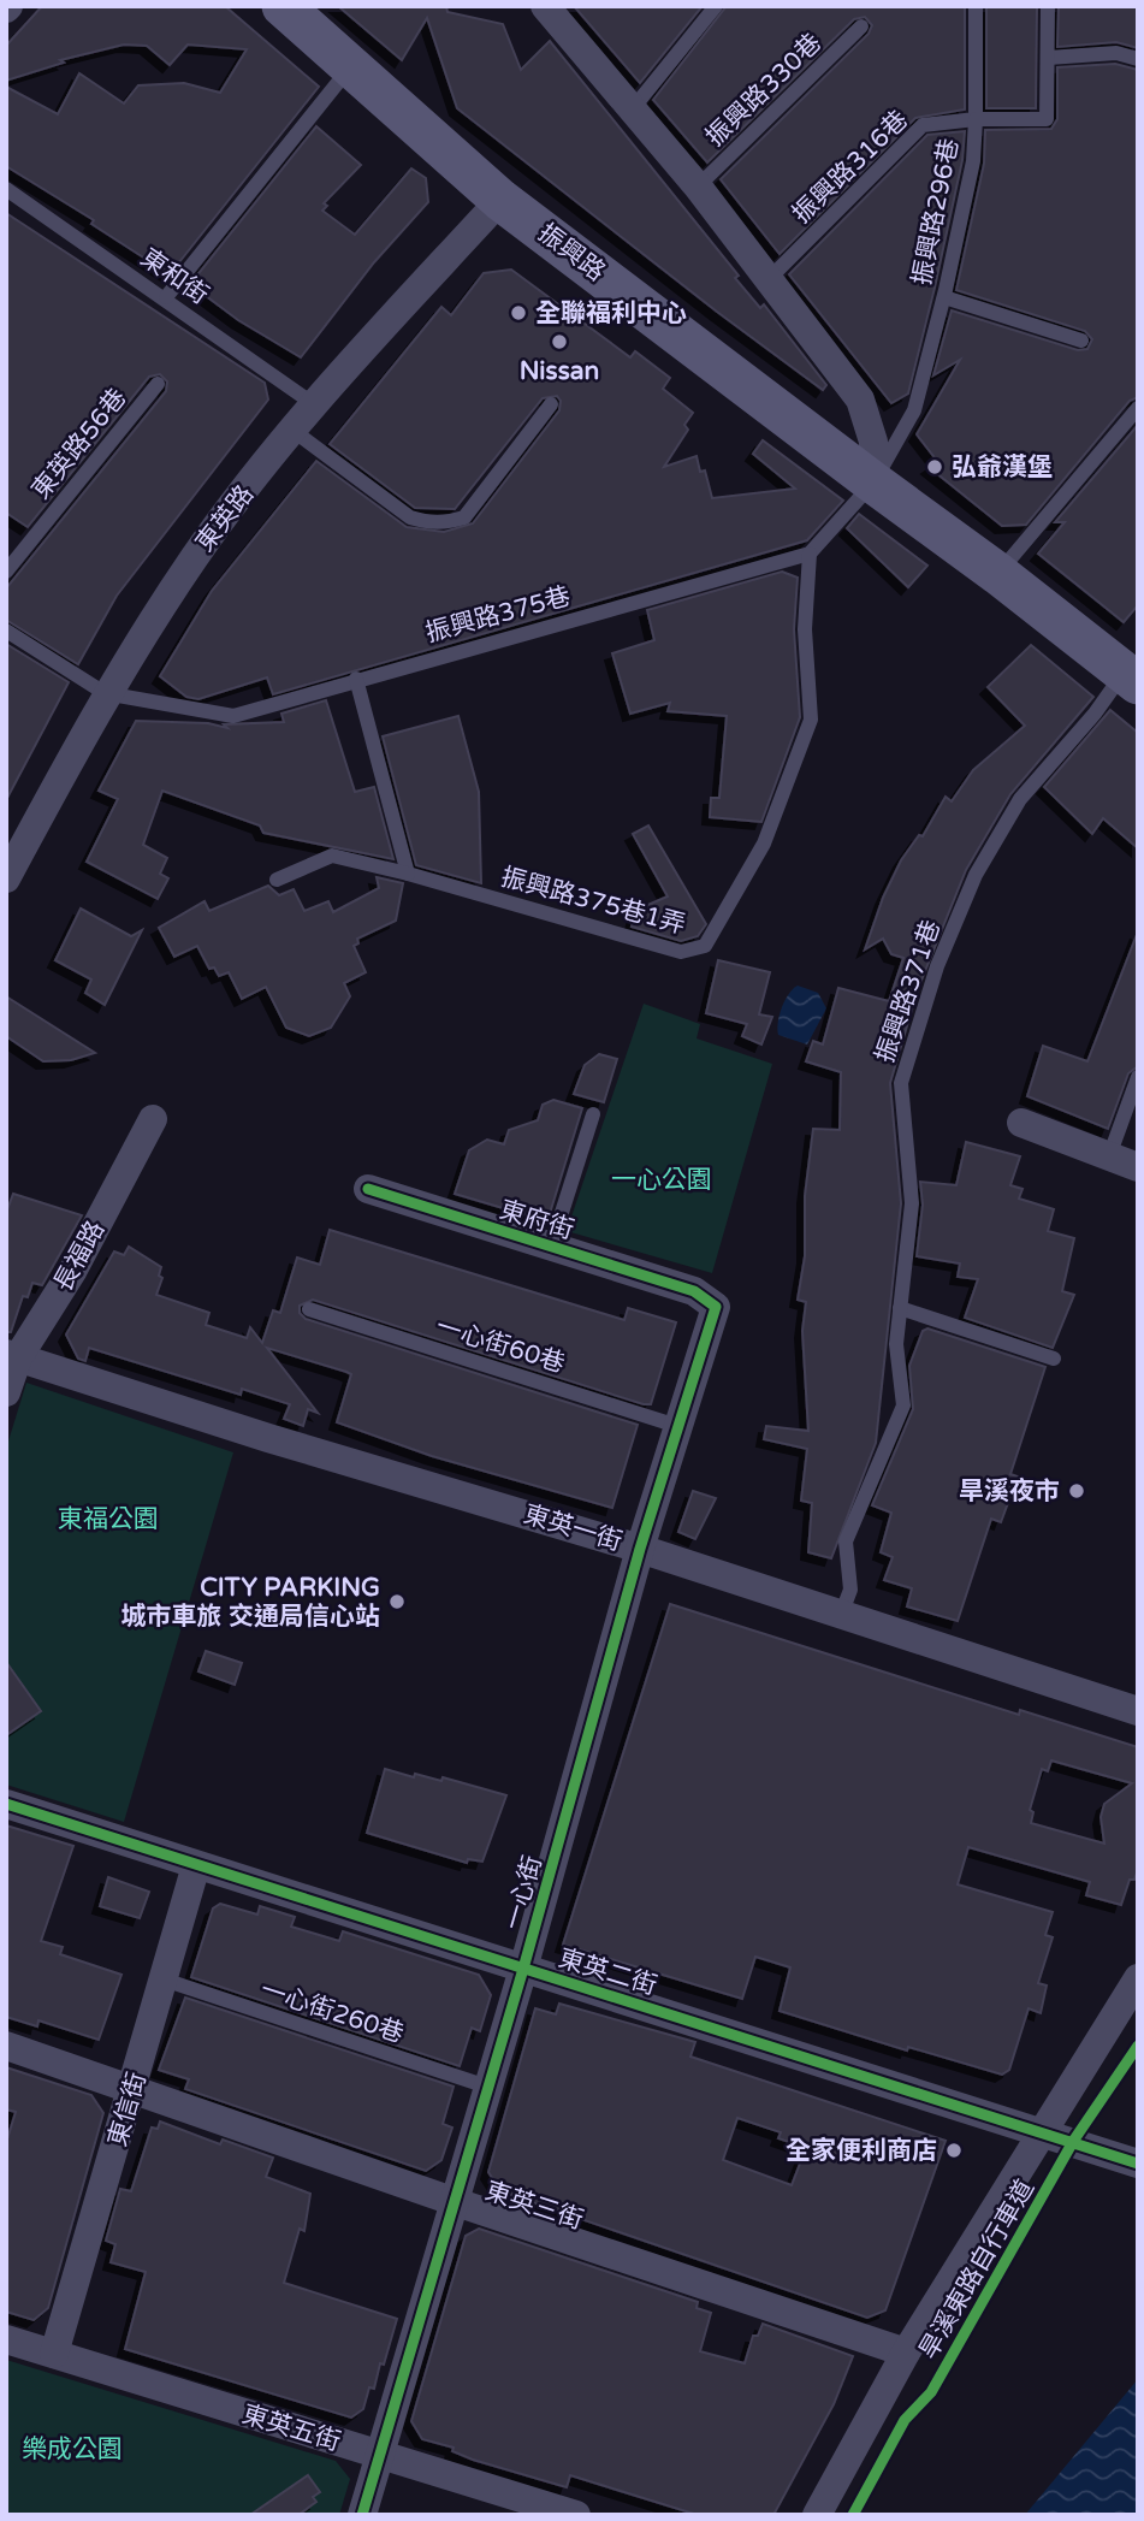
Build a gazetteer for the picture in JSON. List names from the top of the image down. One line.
{"streets":{"main road":["振興路"],"street":["東英路","東府街","長福路","東英一街","一心街","東英二街","東信街","東英三街","東英五街"],"lane":["振興路330巷","振興路316巷","振興路296巷","東和街","東英路56巷","振興路375巷","振興路375巷1弄","振興路371巷","一心街60巷","一心街260巷"],"cycle path":["旱溪東路自行車道"]},"crossings":[["振興路316巷","振興路296巷"],["振興路296巷","振興路"],["振興路","東英路"],["振興路","振興路371巷"],["東和街","東英路"],["東英路","振興路375巷"],["振興路375巷","振興路375巷1弄"],["振興路371巷","東英一街"],["東府街","一心街"],["長福路","東英一街"],["一心街60巷","一心街"],["東英一街","一心街"],["一心街","東英二街"],["一心街","一心街260巷"],["一心街","東英三街"],["一心街","東英五街"],["東英二街","東信街"],["一心街260巷","東信街"],["東信街","東英三街"],["東信街","東英五街"]],"parks":["一心公園","東福公園","樂成公園"],"places":["全聯福利中心","Nissan","弘爺漢堡","旱溪夜市","CITY PARKING 城市車旅 交通局信心站","全家便利商店"]}
